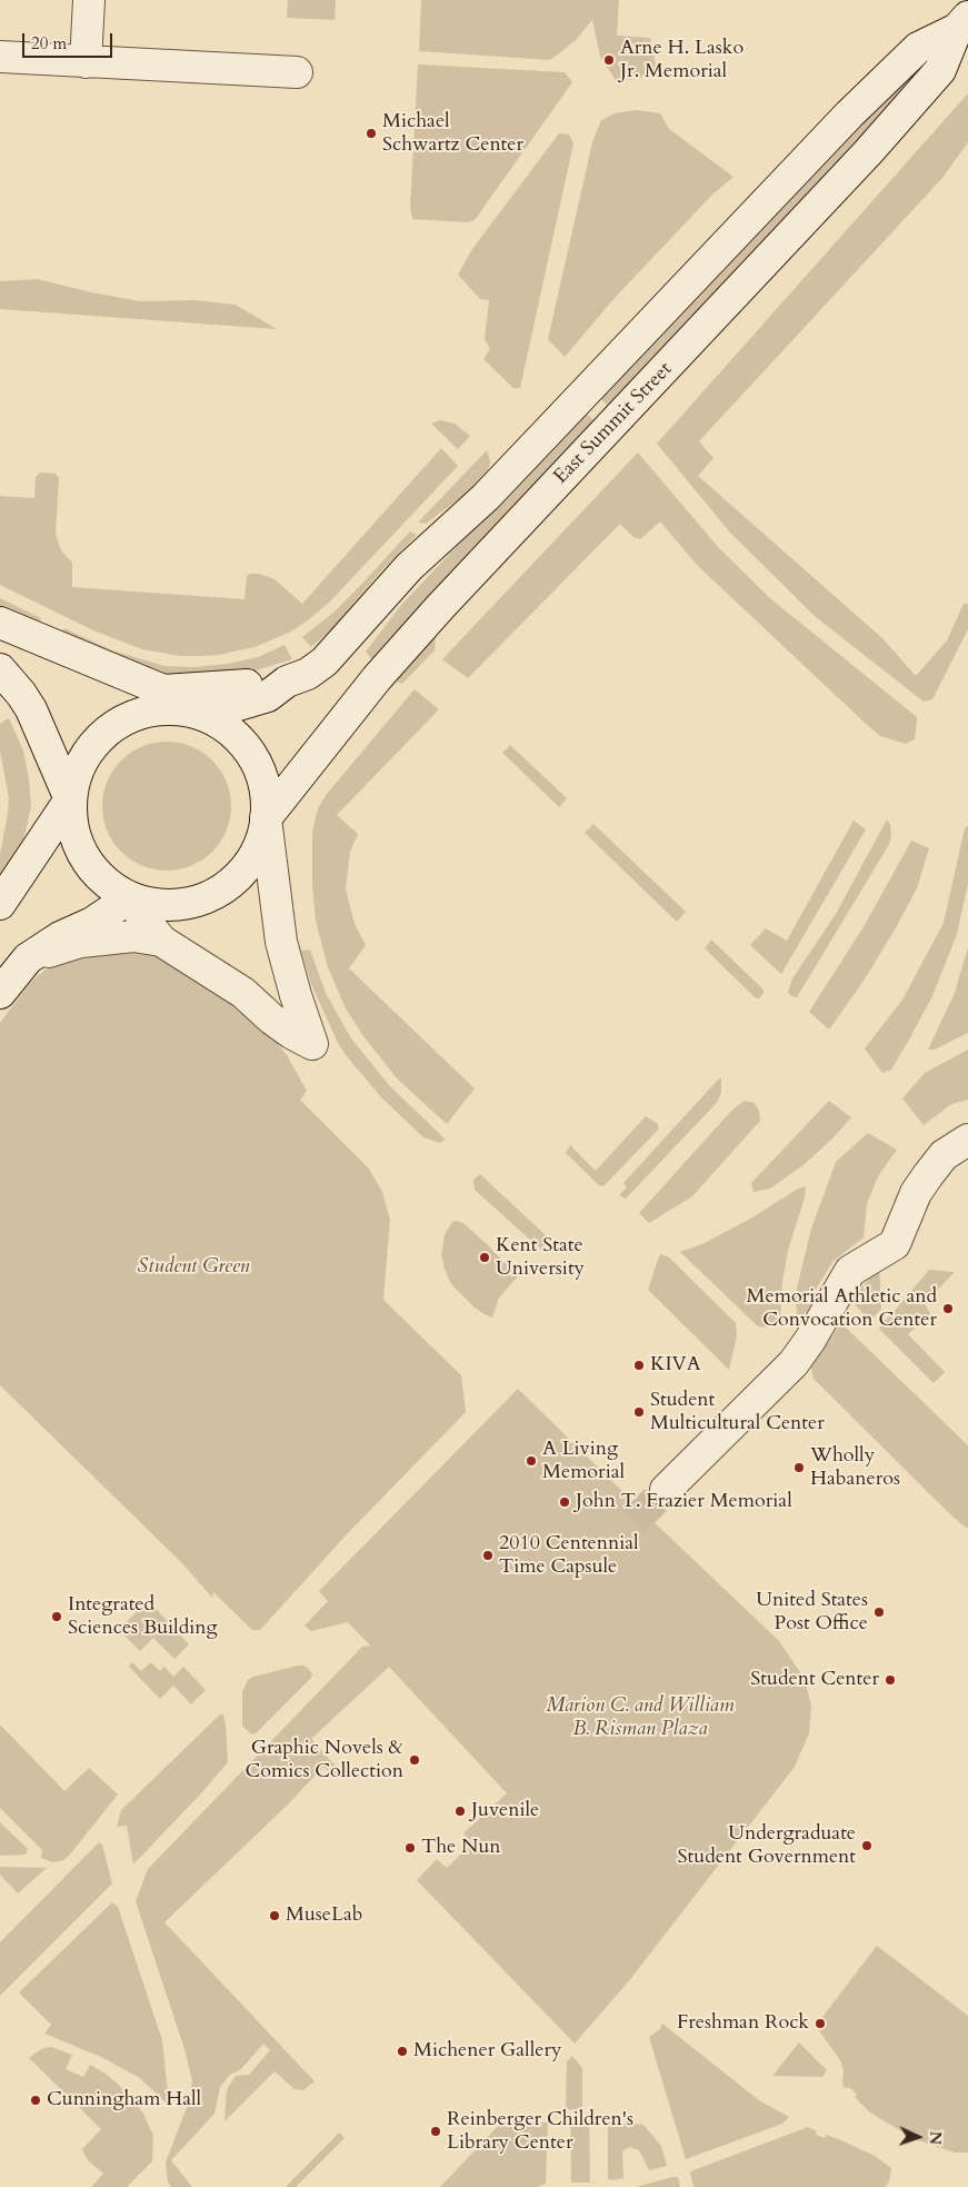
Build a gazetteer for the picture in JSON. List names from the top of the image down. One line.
{"streets":{"main road":["East Summit Street"]},"parks":["Student Green","Marion C. and William B. Risman Plaza"],"places":["Arne H. Lasko Jr. Memorial","Michael Schwartz Center","Kent State University","Memorial Athletic and Convocation Center","KIVA","Student Multicultural Center","A Living Memorial","Wholly Habaneros","John T. Frazier Memorial","2010 Centennial Time Capsule","United States Post Office","Integrated Sciences Building","Student Center","Graphic Novels & Comics Collection","Juvenile","Undergraduate Student Government","The Nun","MuseLab","Freshman Rock","Michener Gallery","Cunningham Hall","Reinberger Children's Library Center"],"scale_bar":"20 m","north":"right"}
